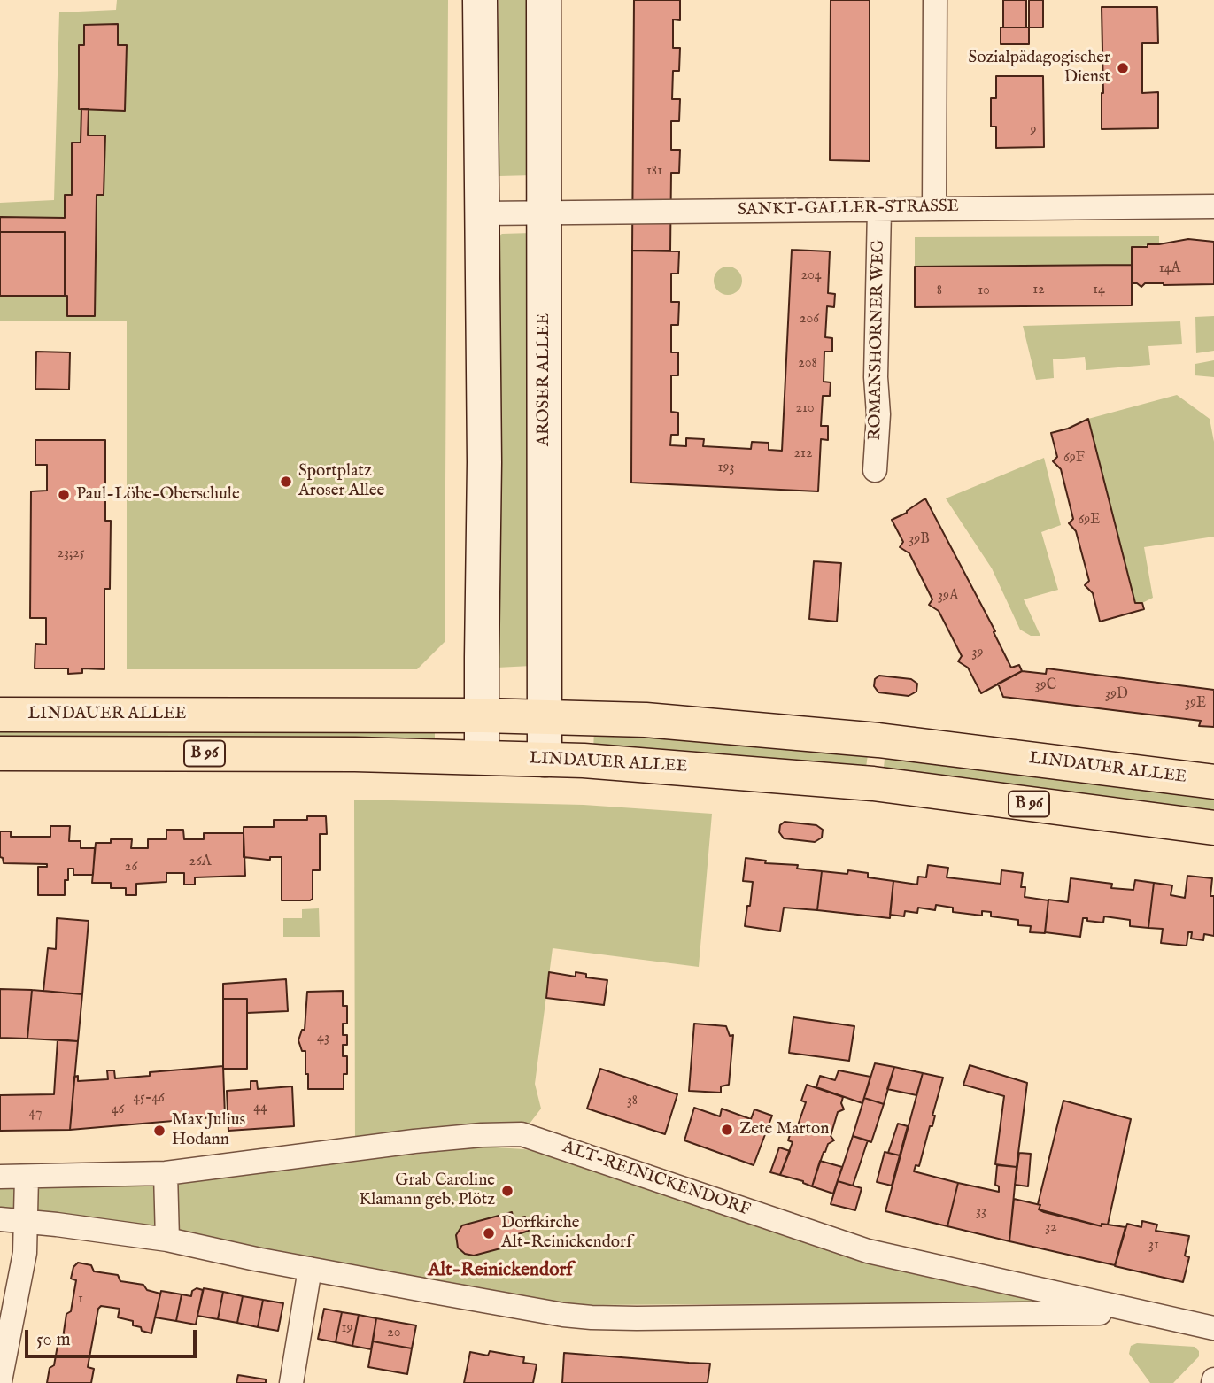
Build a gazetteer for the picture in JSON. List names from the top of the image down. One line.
{"streets":{"main road":["AROSER ALLEE","LINDAUER ALLEE","B 96"],"street":["SANKT-GALLER-STRASSE","ROMANSHORNER WEG","ALT-REINICKENDORF"]},"crossings":[["SANKT-GALLER-STRASSE","ROMANSHORNER WEG"],["SANKT-GALLER-STRASSE","AROSER ALLEE"],["AROSER ALLEE","LINDAUER ALLEE"]],"districts":["Alt-Reinickendorf"],"places":["Sozialpädagogischer Dienst","Sportplatz Aroser Allee","Paul-Löbe-Oberschule","Zete Marton","Max Julius Hodann","Grab Caroline Klamann geb. Plötz","Dorfkirche Alt-Reinickendorf"],"house_numbers":["9","181","14A","204","12","14","8","10","206","208","210","212","69F","193","69E","39B","23;25","39A","39","39C","39D","39E","26A","26","43","45-46","38","44","46","47","33","32","31","1","19","20"],"scale_bar":"50 m"}
